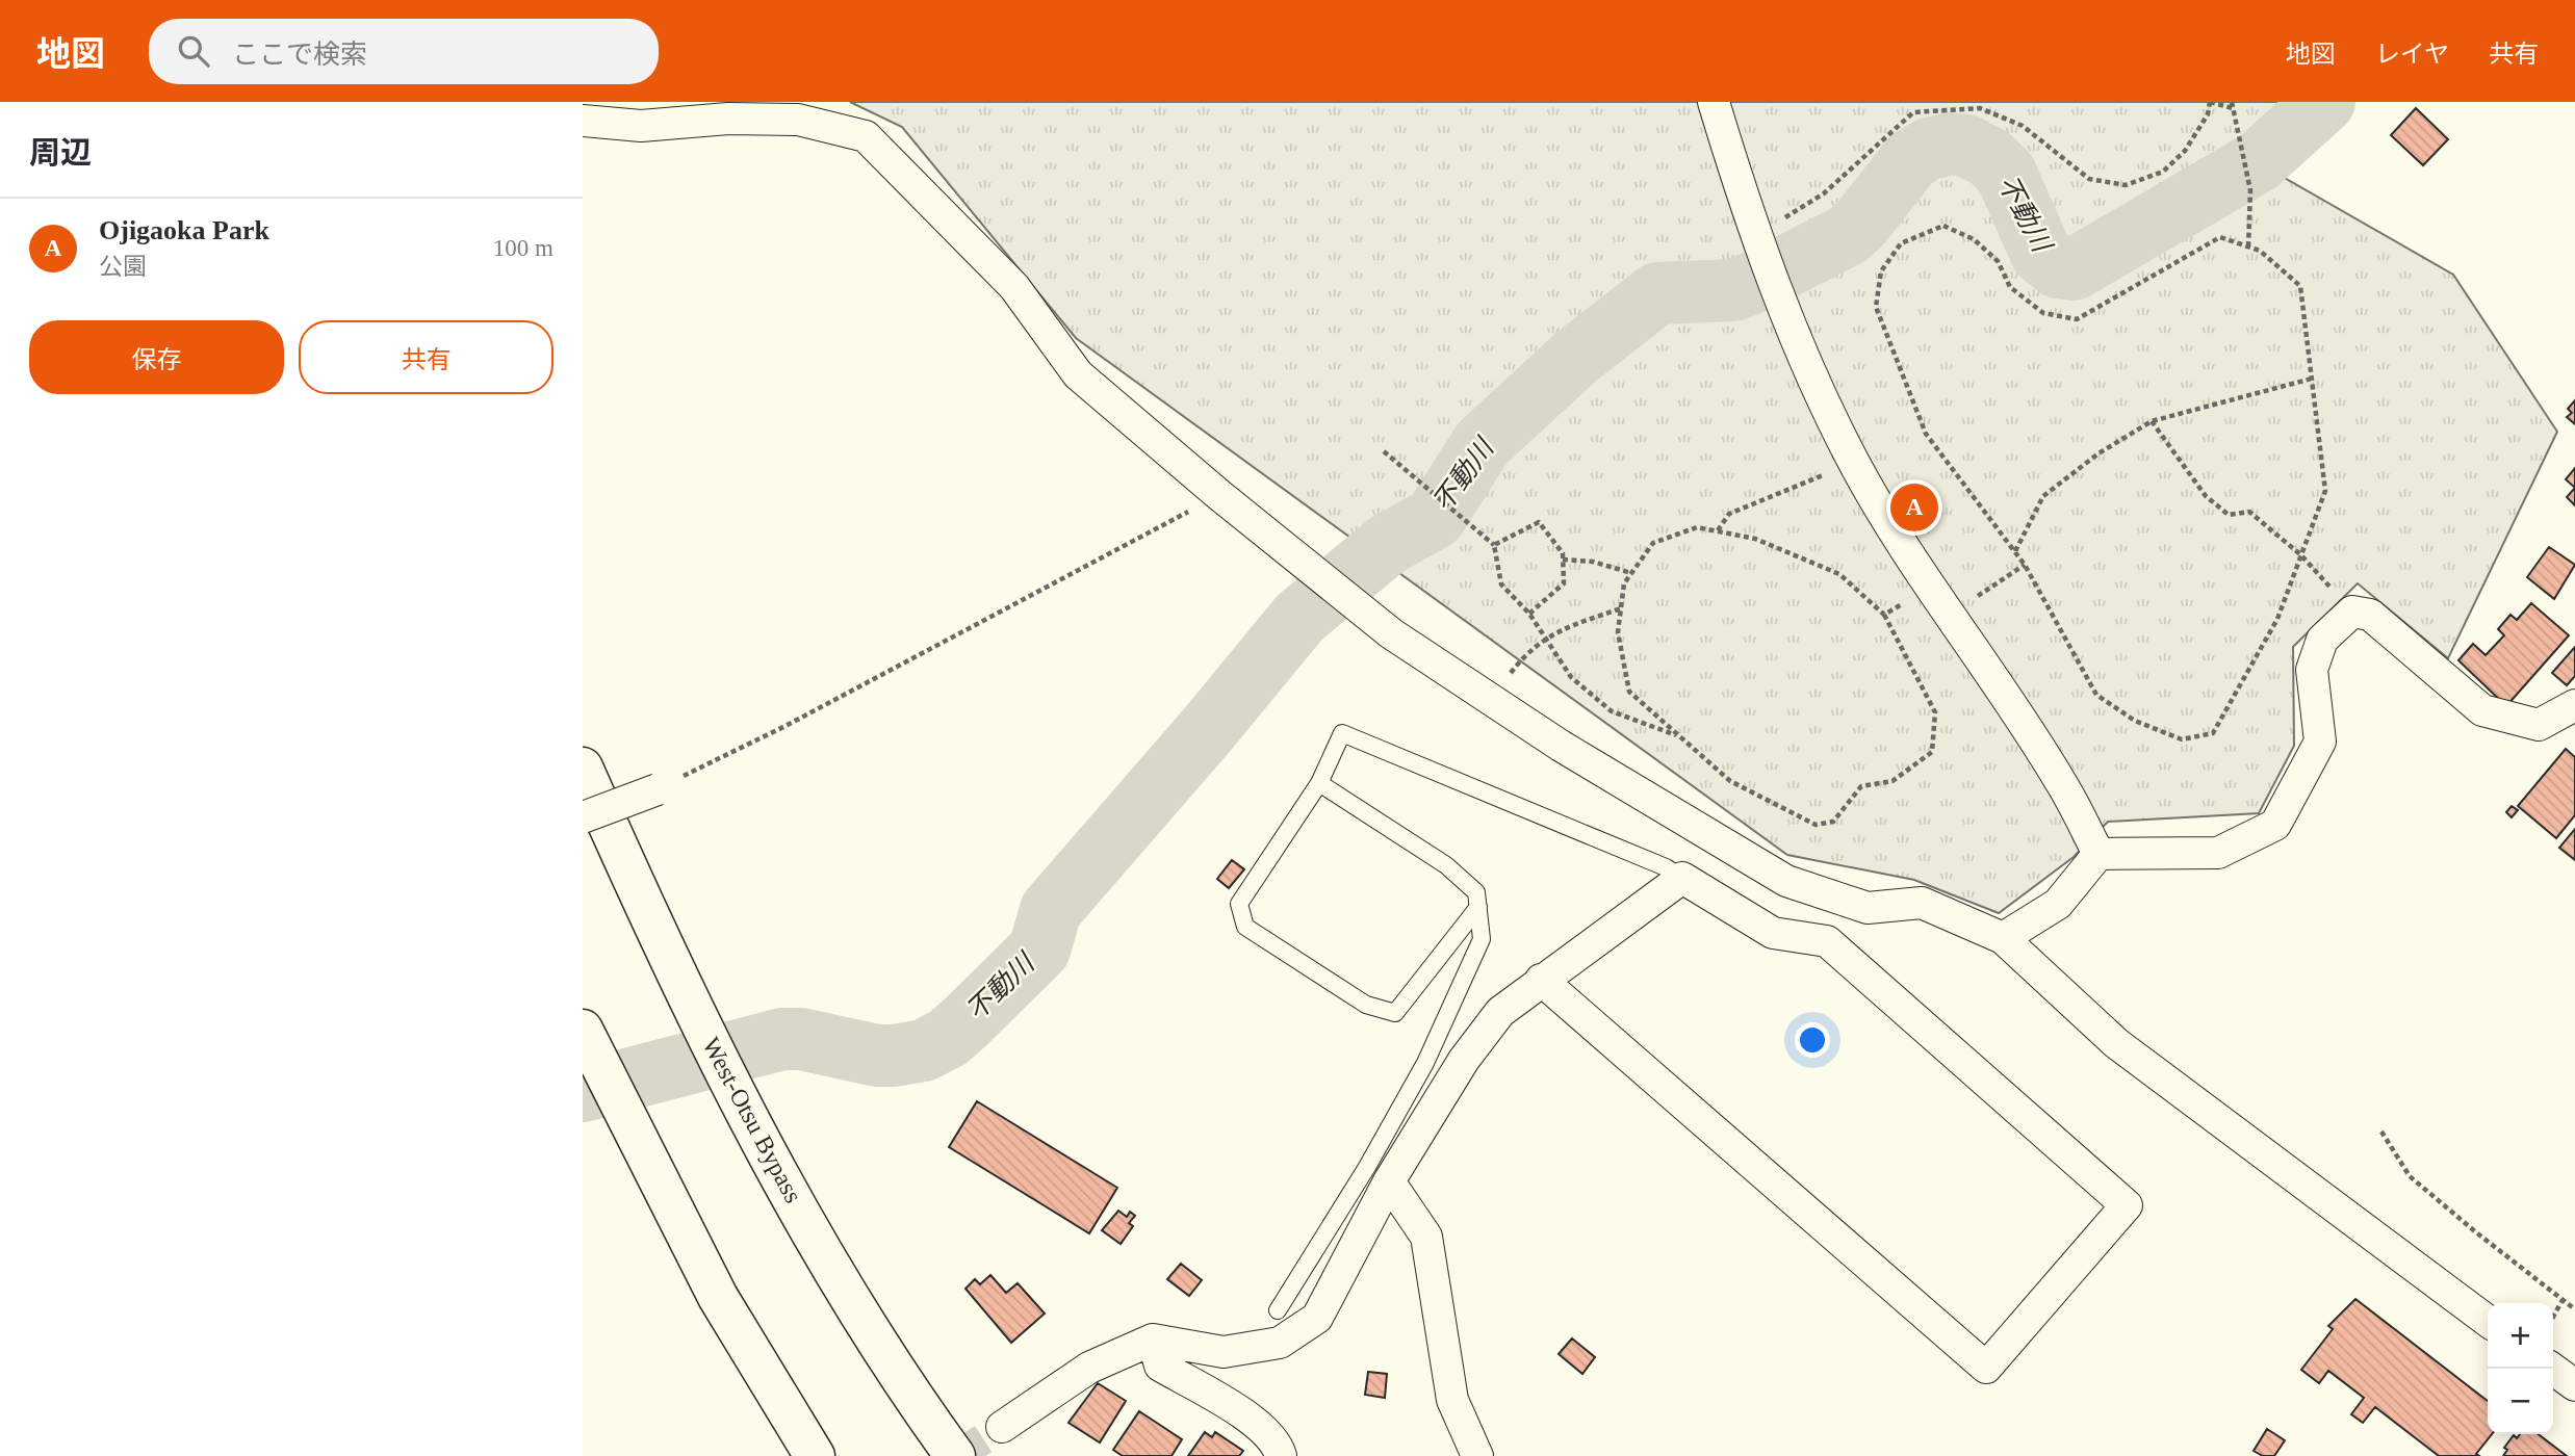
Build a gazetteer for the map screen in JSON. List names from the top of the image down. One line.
{"streets":{"highway":["West-Otsu Bypass"]},"water":["不動川"],"page":{"header":"地図","search":"ここで検索","nav":["地図","レイヤ","共有"],"heading":"周辺","list":[{"mark":"A","name":"Ojigaoka Park","note":"公園","value":"100 m"}],"buttons":["保存","共有"],"pins":"A","map_buttons":["+","−"]}}
